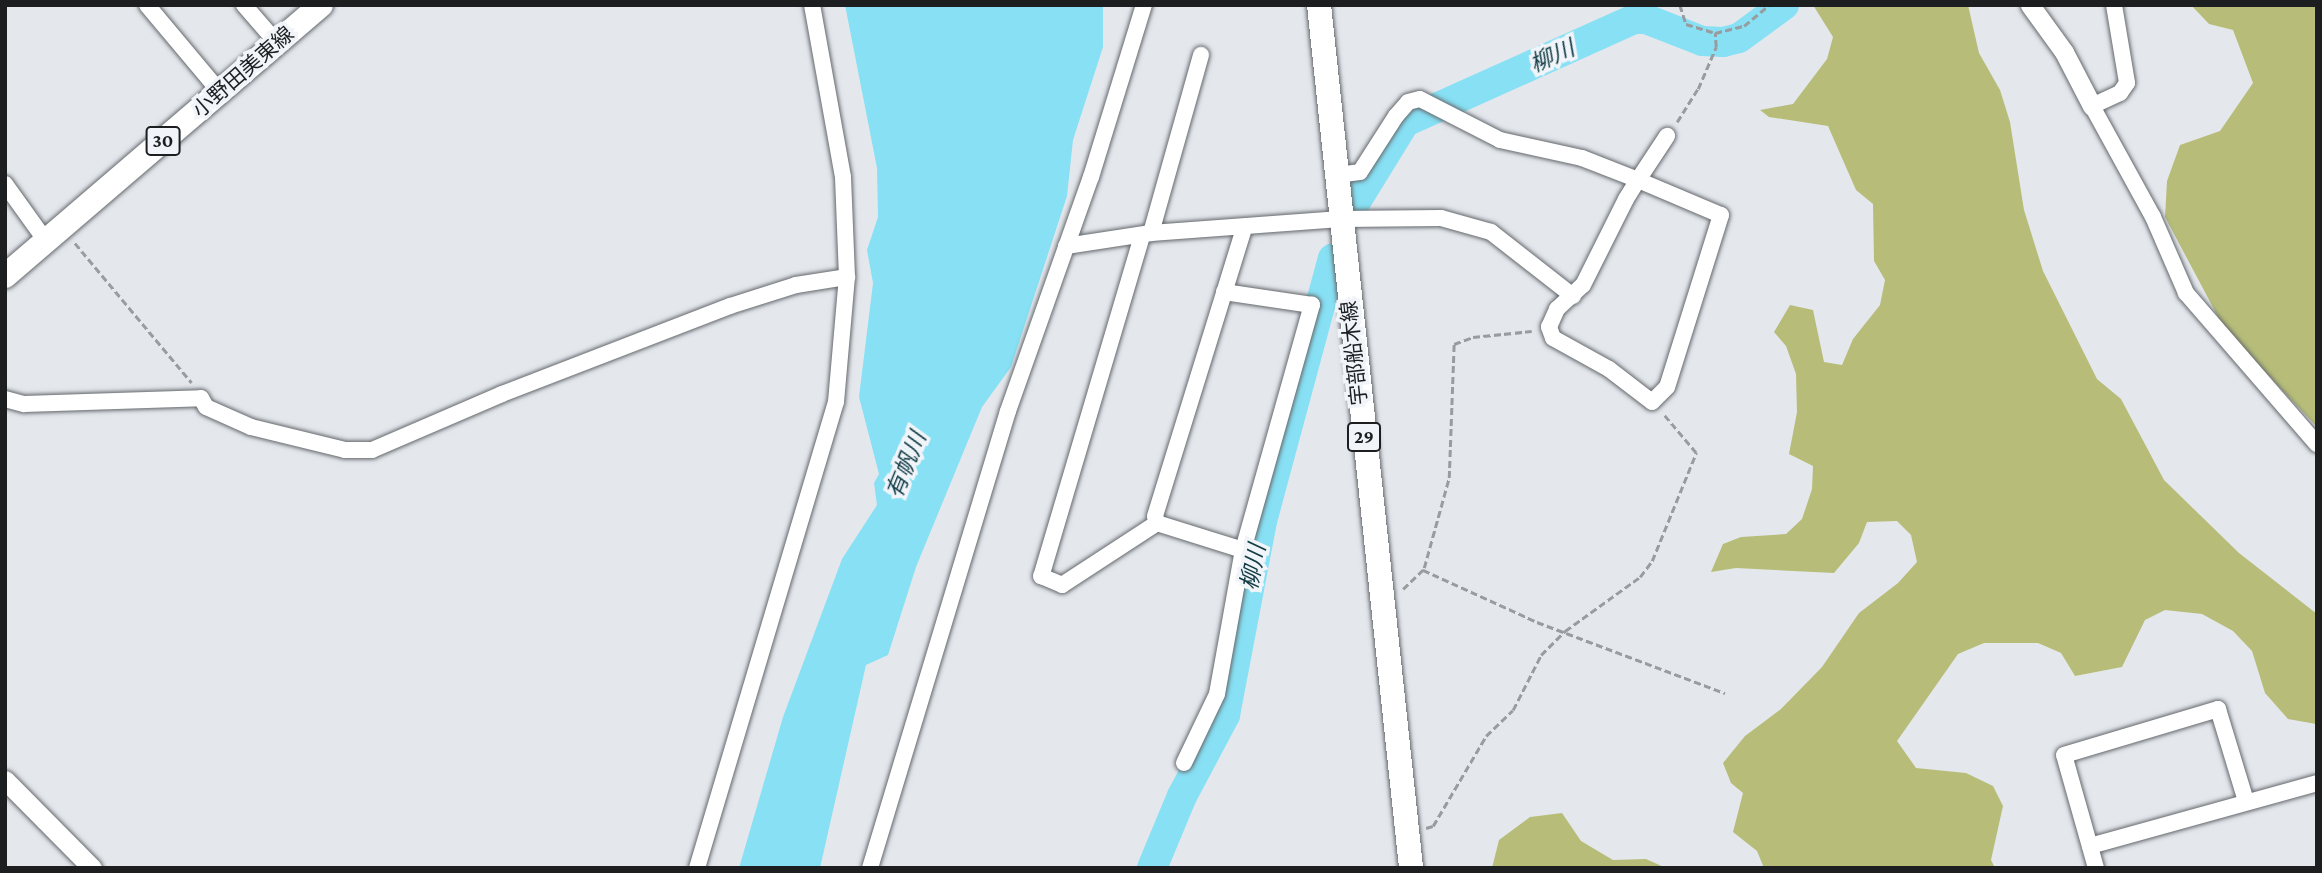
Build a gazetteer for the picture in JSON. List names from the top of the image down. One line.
{"streets":{"main road":["小野田美東線","30","宇部船木線","29"]},"water":["柳川","有帆川"]}
